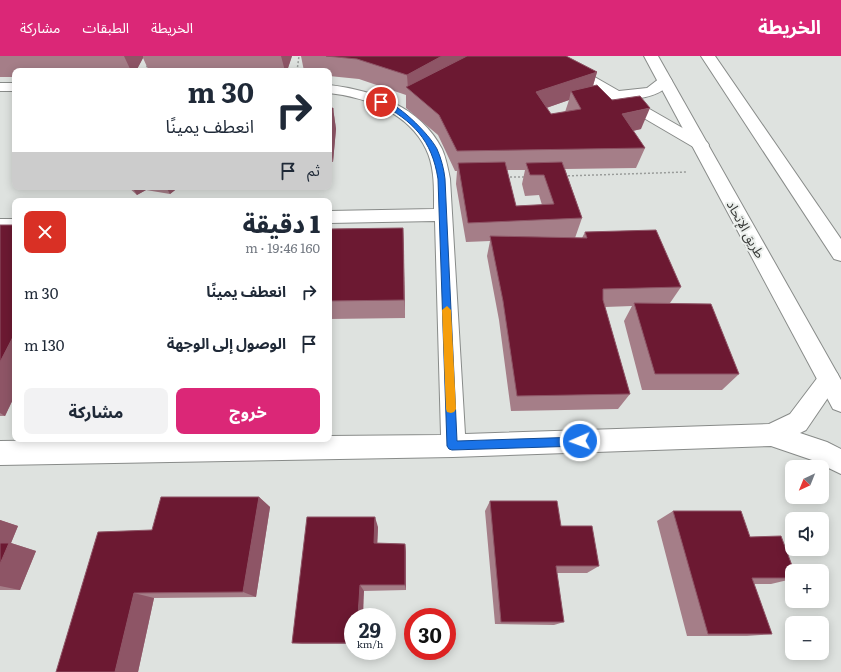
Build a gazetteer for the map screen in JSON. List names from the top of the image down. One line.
{"streets":{"street":["طريق اﻹتحاد"]},"north":"bottom left","page":{"header":"الخريطة","nav":["الخريطة","الطبقات","مشاركة"],"turn":["30 m","انعطف يمينًا"],"then":"ثم","heading":["1 دقيقة","160 m · 19:46"],"list":[{"name":"انعطف يمينًا","value":"30 m"},{"name":"الوصول إلى الوجهة","value":"130 m"}],"buttons":["خروج","مشاركة"],"map_buttons":["+","−"],"speed":"29 km/h","limit":"30"}}
